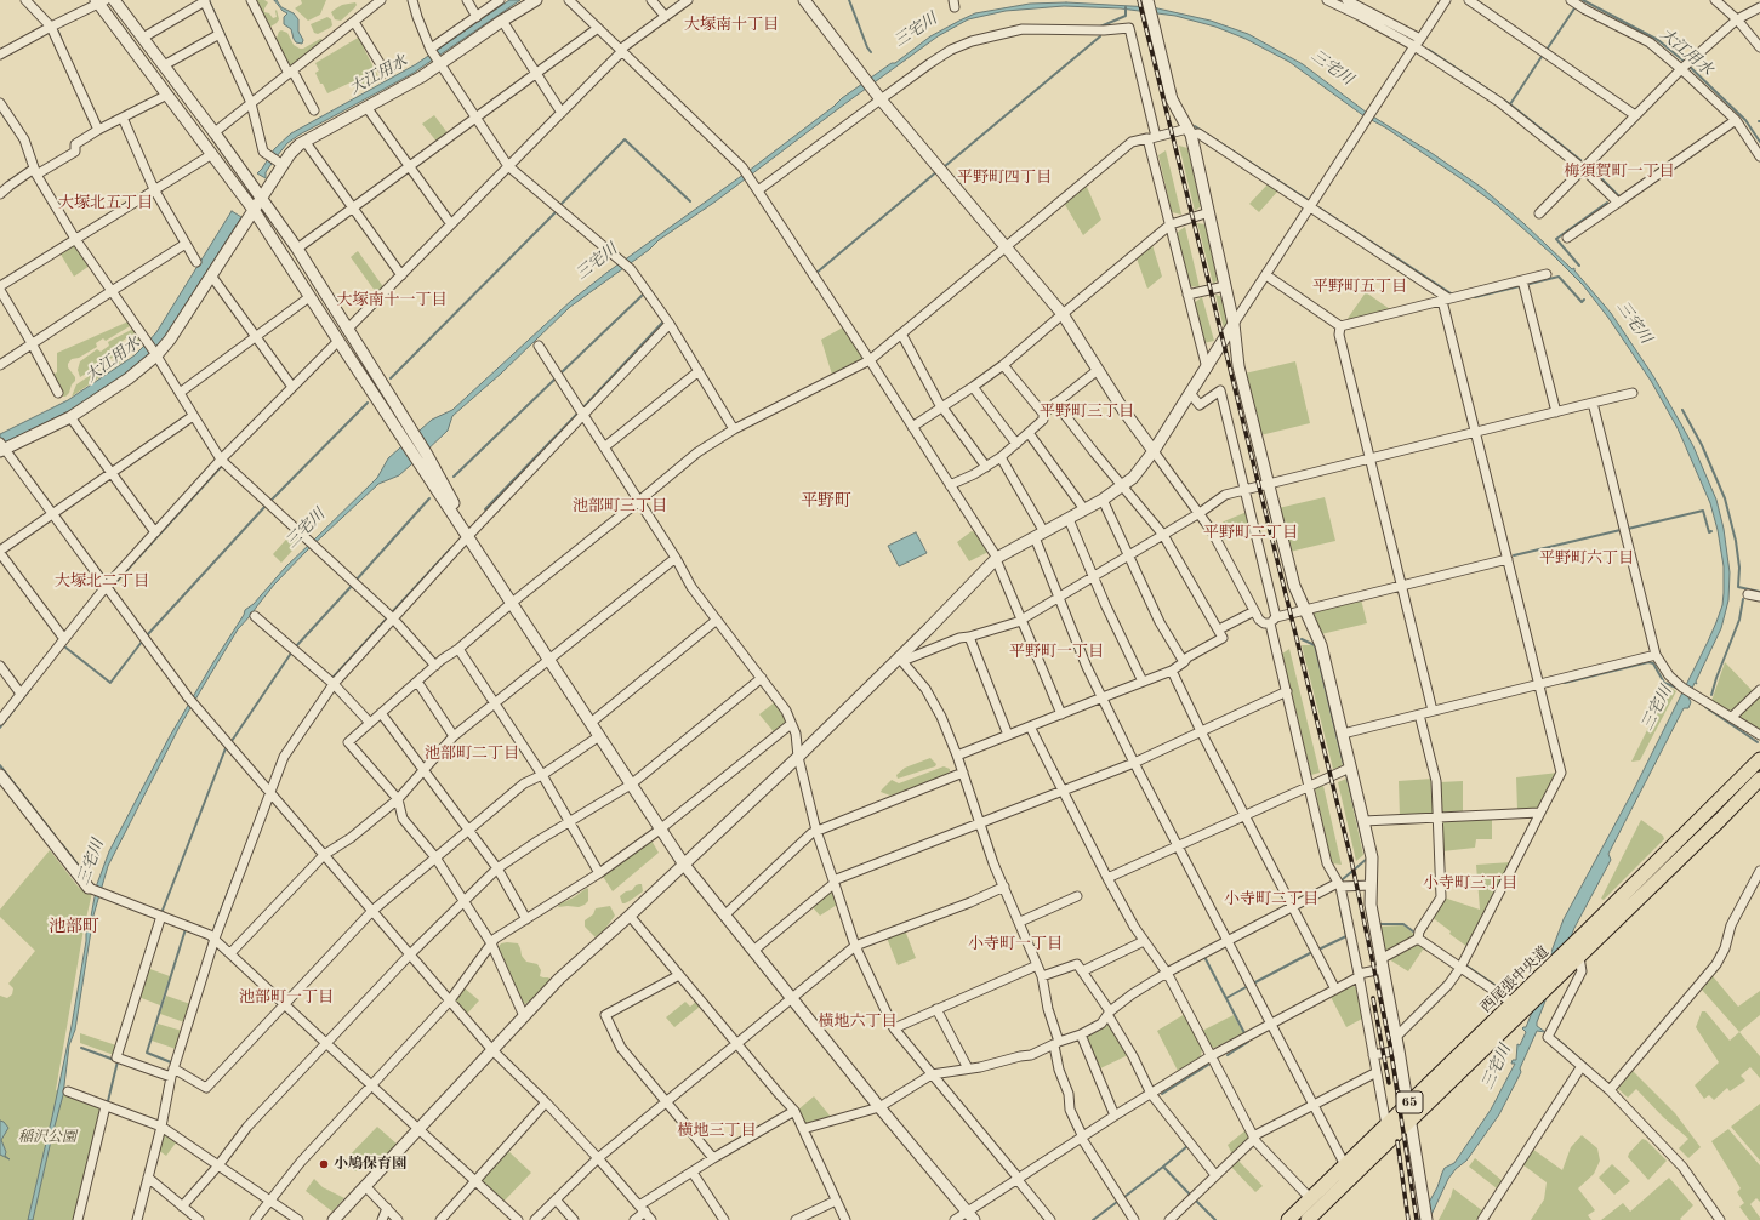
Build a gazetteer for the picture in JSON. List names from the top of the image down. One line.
{"streets":{"main road":["西尾張中央道","65"]},"districts":["大塚南十丁目","梅須賀町一丁目","平野町四丁目","大塚北五丁目","平野町五丁目","大塚南十一丁目","平野町三丁目","平野町","池部町三丁目","平野町二丁目","平野町六丁目","大塚北二丁目","平野町一丁目","池部町二丁目","小寺町三丁目","小寺町二丁目","池部町","小寺町一丁目","池部町一丁目","横地六丁目","横地三丁目"],"water":["三宅川","大江用水"],"parks":["稲沢公園"],"places":["小鳩保育園"]}
